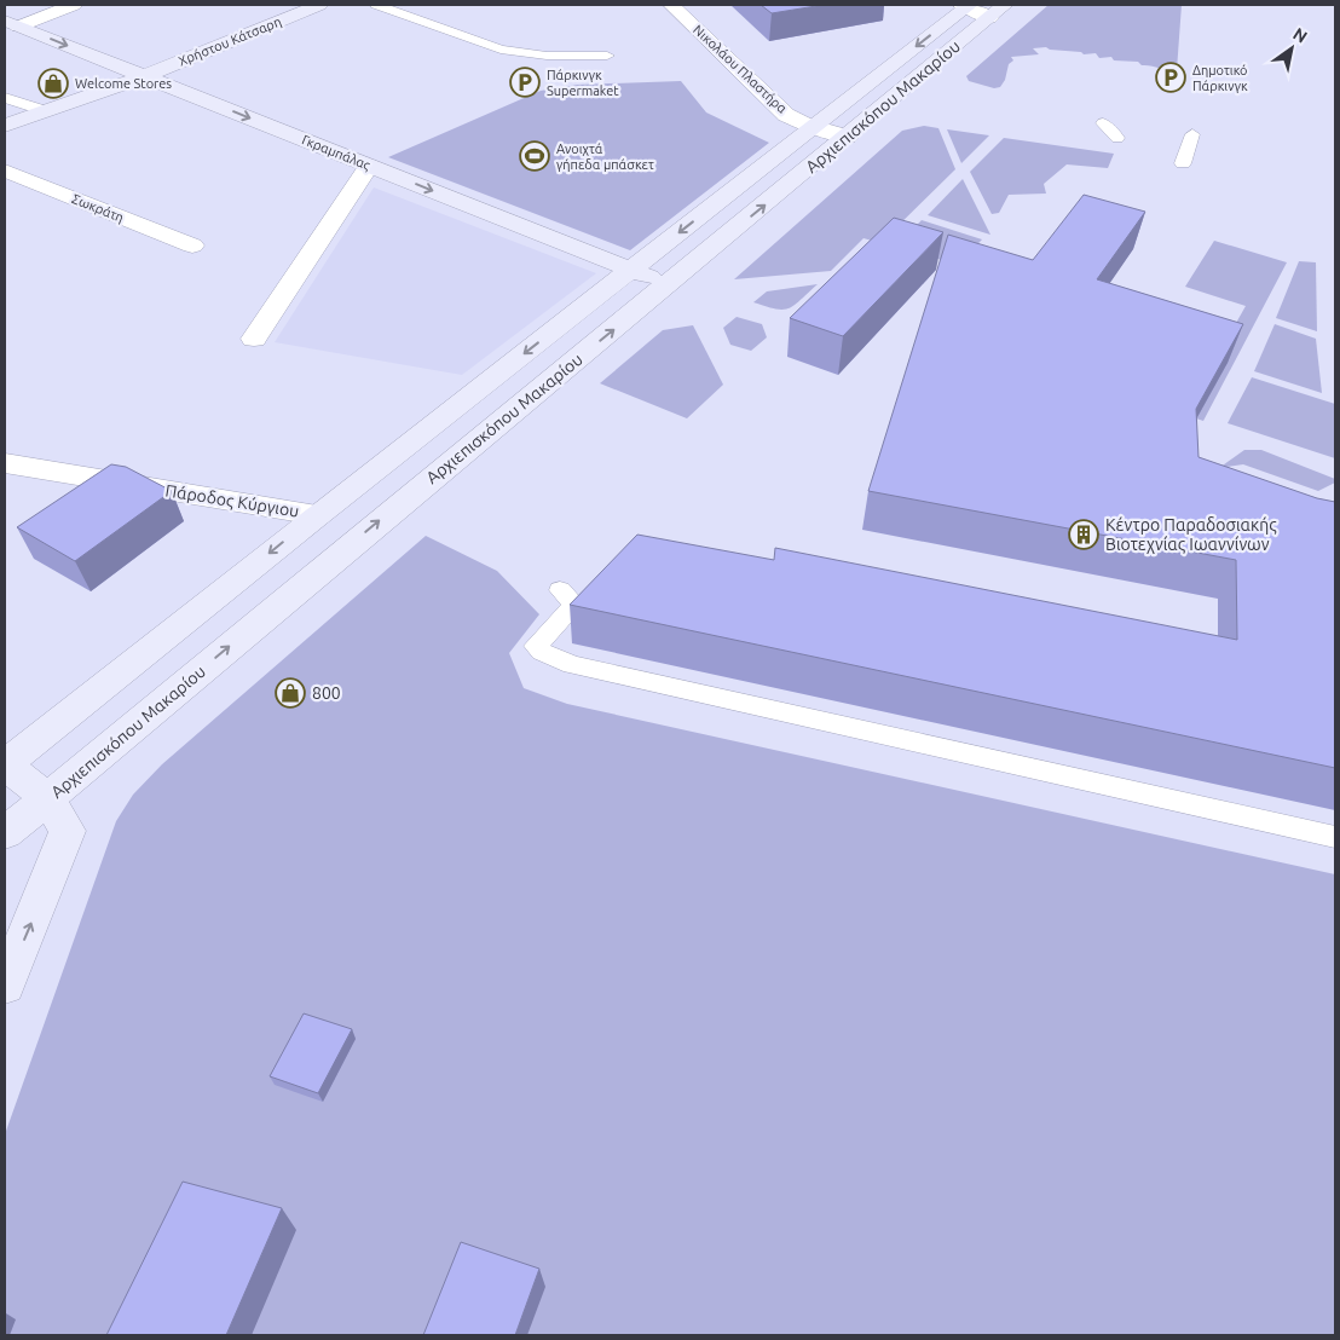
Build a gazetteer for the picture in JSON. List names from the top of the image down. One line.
{"streets":{"main road":["Χρήστου Κάτσαρη","Αρχιεπισκόπου Μακαρίου","Γκραμπάλας"],"street":["Νικολάου Πλαστήρα","Σωκράτη","Πάροδος Κύργιου"]},"crossings":[["Χρήστου Κάτσαρη","Γκραμπάλας"],["Νικολάου Πλαστήρα","Αρχιεπισκόπου Μακαρίου"],["Αρχιεπισκόπου Μακαρίου","Γκραμπάλας"],["Αρχιεπισκόπου Μακαρίου","Πάροδος Κύργιου"]],"one_way":["Γκραμπάλας"],"places":{"parking":["Δημοτικό Πάρκινγκ","Πάρκινγκ Supermaket"],"shop":["Welcome Stores","800"],"sports":["Ανοιχτά γήπεδα μπάσκετ"],"building":["Κέντρο Παραδοσιακής Βιοτεχνίας Ιωαννίνων"]},"north":"top right"}
